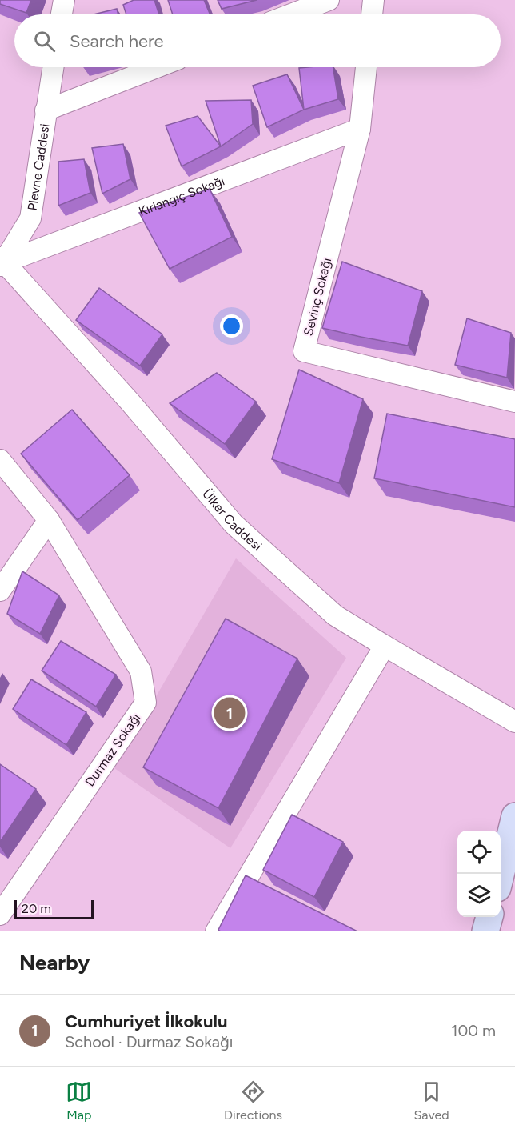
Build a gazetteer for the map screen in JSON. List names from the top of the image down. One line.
{"streets":{"street":["Plevne Caddesi","Kırlangıç Sokağı","Sevinç Sokağı","Ülker Caddesi","Durmaz Sokağı"]},"crossings":[["Plevne Caddesi","Kırlangıç Sokağı"],["Plevne Caddesi","Ülker Caddesi"],["Kırlangıç Sokağı","Sevinç Sokağı"],["Kırlangıç Sokağı","Ülker Caddesi"]],"scale_bar":"20 m","page":{"search":"Search here","pins":"1","scale":"20 m","heading":"Nearby","list":[{"mark":"1","name":"Cumhuriyet İlkokulu","note":"School · Durmaz Sokağı","value":"100 m"}],"nav":["Map","Directions","Saved"]}}
